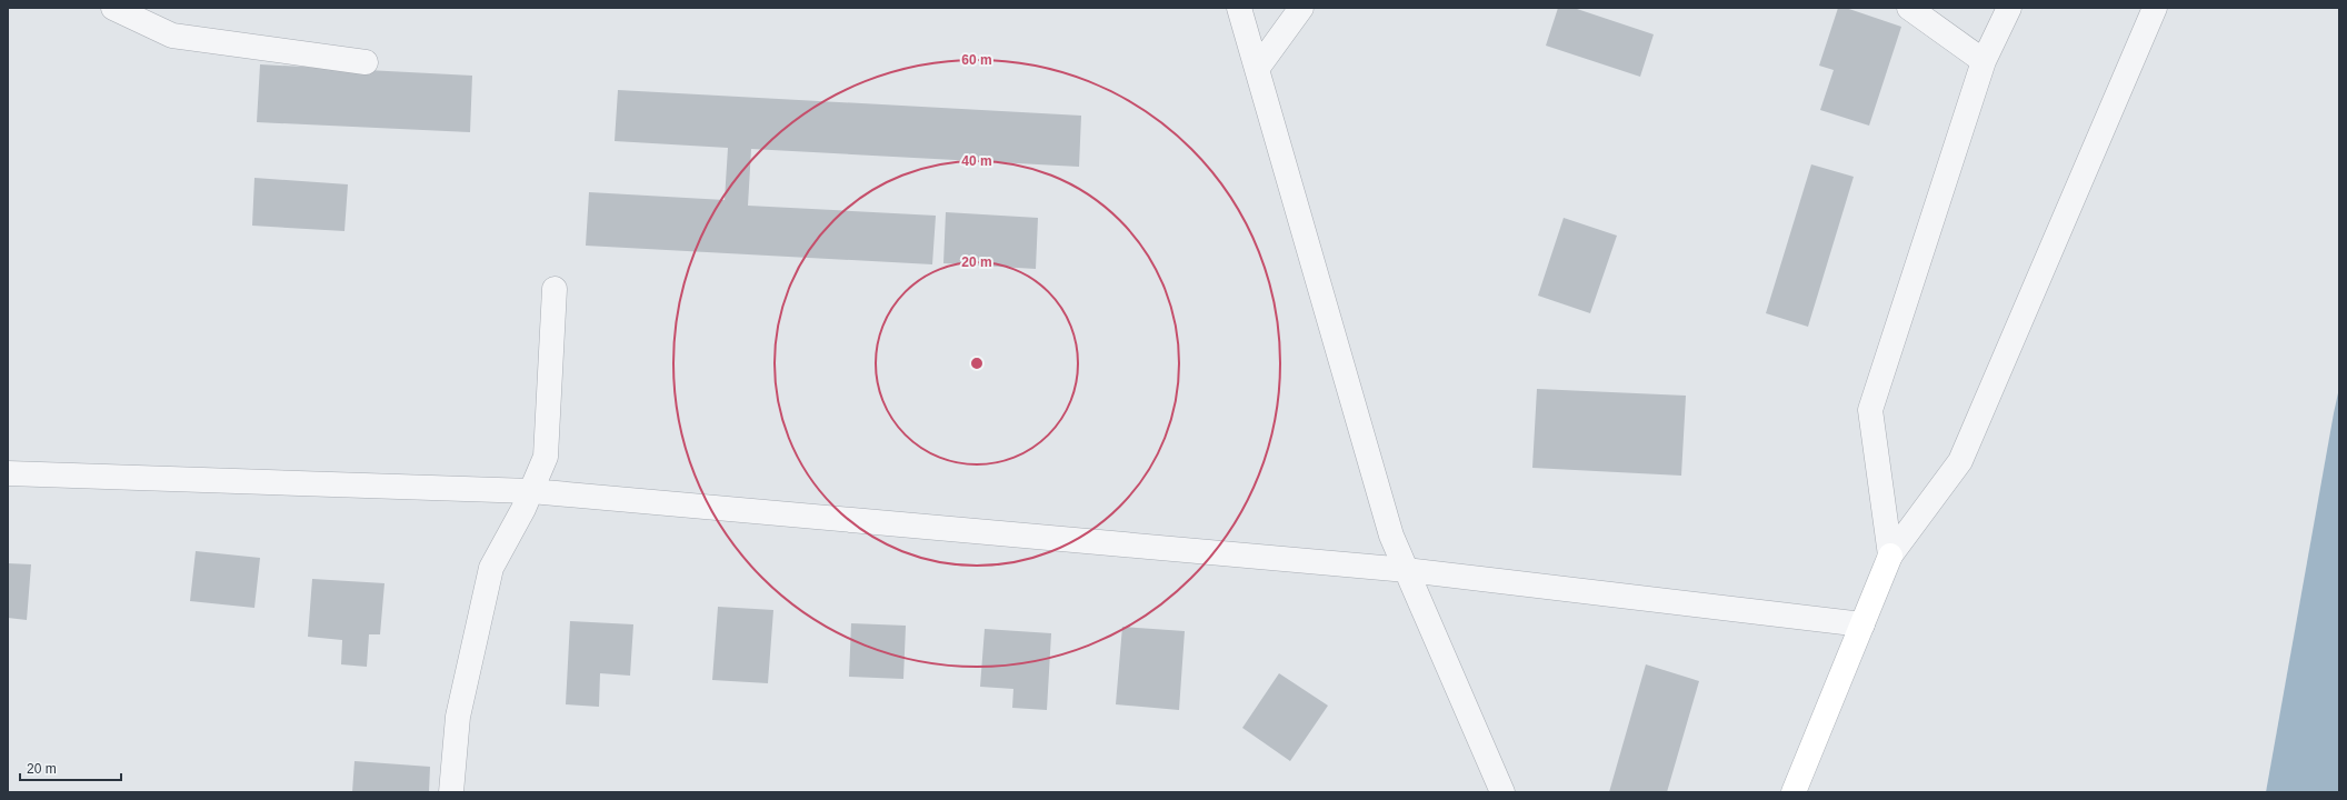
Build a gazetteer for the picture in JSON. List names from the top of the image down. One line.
{"scale_bar":"20 m","rings":["60 m","40 m","20 m"]}
